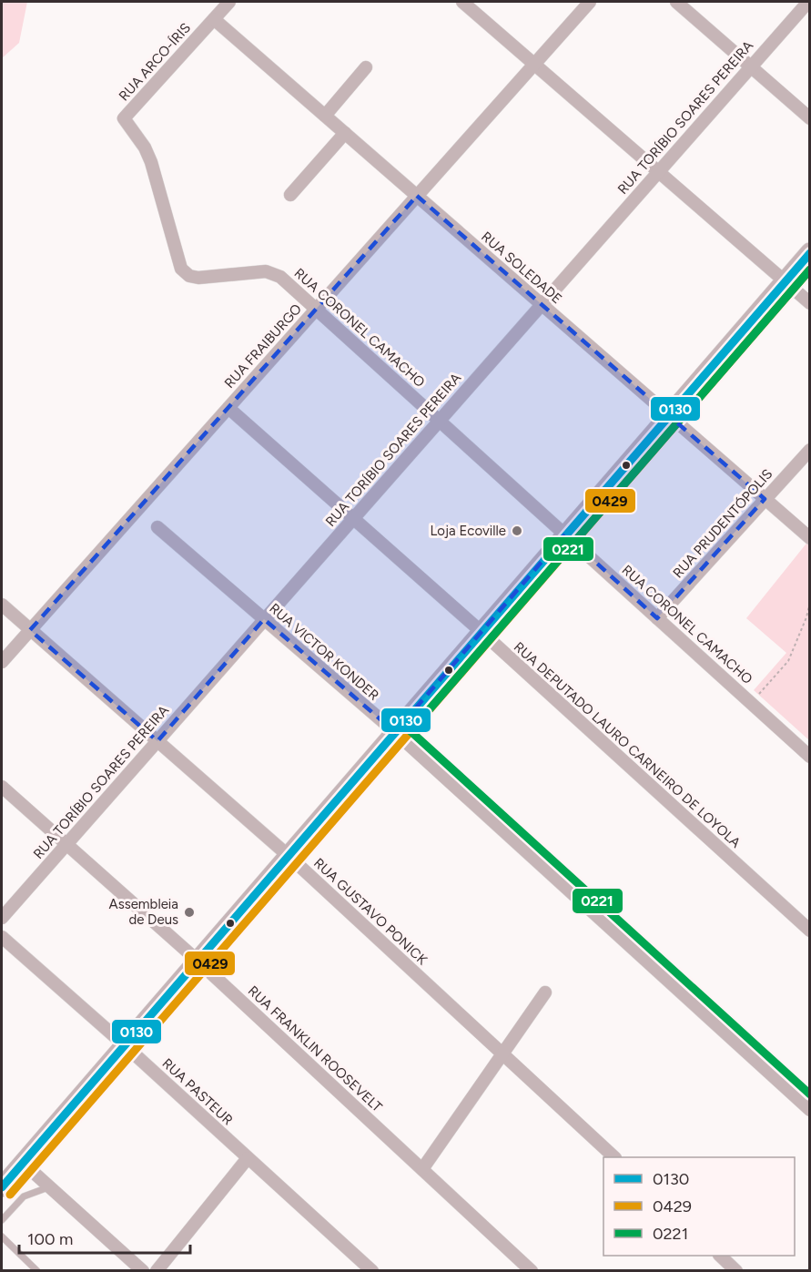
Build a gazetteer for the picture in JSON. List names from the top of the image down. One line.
{"streets":{"street":["RUA ARCO-ÍRIS","RUA TORÍBIO SOARES PEREIRA","RUA SOLEDADE","RUA CORONEL CAMACHO","RUA FRAIBURGO","RUA PRUDENTÓPOLIS","RUA VICTOR KONDER","RUA DEPUTADO LAURO CARNEIRO DE LOYOLA","RUA GUSTAVO PONICK","RUA FRANKLIN ROOSEVELT","RUA PASTEUR"]},"crossings":[["RUA ARCO-ÍRIS","RUA SOLEDADE"],["RUA ARCO-ÍRIS","RUA CORONEL CAMACHO"],["RUA TORÍBIO SOARES PEREIRA","RUA SOLEDADE"],["RUA TORÍBIO SOARES PEREIRA","RUA CORONEL CAMACHO"],["RUA TORÍBIO SOARES PEREIRA","RUA VICTOR KONDER"],["RUA TORÍBIO SOARES PEREIRA","RUA DEPUTADO LAURO CARNEIRO DE LOYOLA"],["RUA TORÍBIO SOARES PEREIRA","RUA GUSTAVO PONICK"],["RUA TORÍBIO SOARES PEREIRA","RUA FRANKLIN ROOSEVELT"],["RUA SOLEDADE","RUA FRAIBURGO"],["RUA SOLEDADE","RUA PRUDENTÓPOLIS"],["RUA CORONEL CAMACHO","RUA FRAIBURGO"],["RUA CORONEL CAMACHO","RUA PRUDENTÓPOLIS"],["RUA FRAIBURGO","RUA DEPUTADO LAURO CARNEIRO DE LOYOLA"],["RUA FRAIBURGO","RUA GUSTAVO PONICK"]],"places":["Loja Ecoville","Assembleia de Deus"],"lines":["transit line 0130","transit line 0429","transit line 0221"],"legend":["0130","0429","0221"],"scale_bar":"100 m"}
